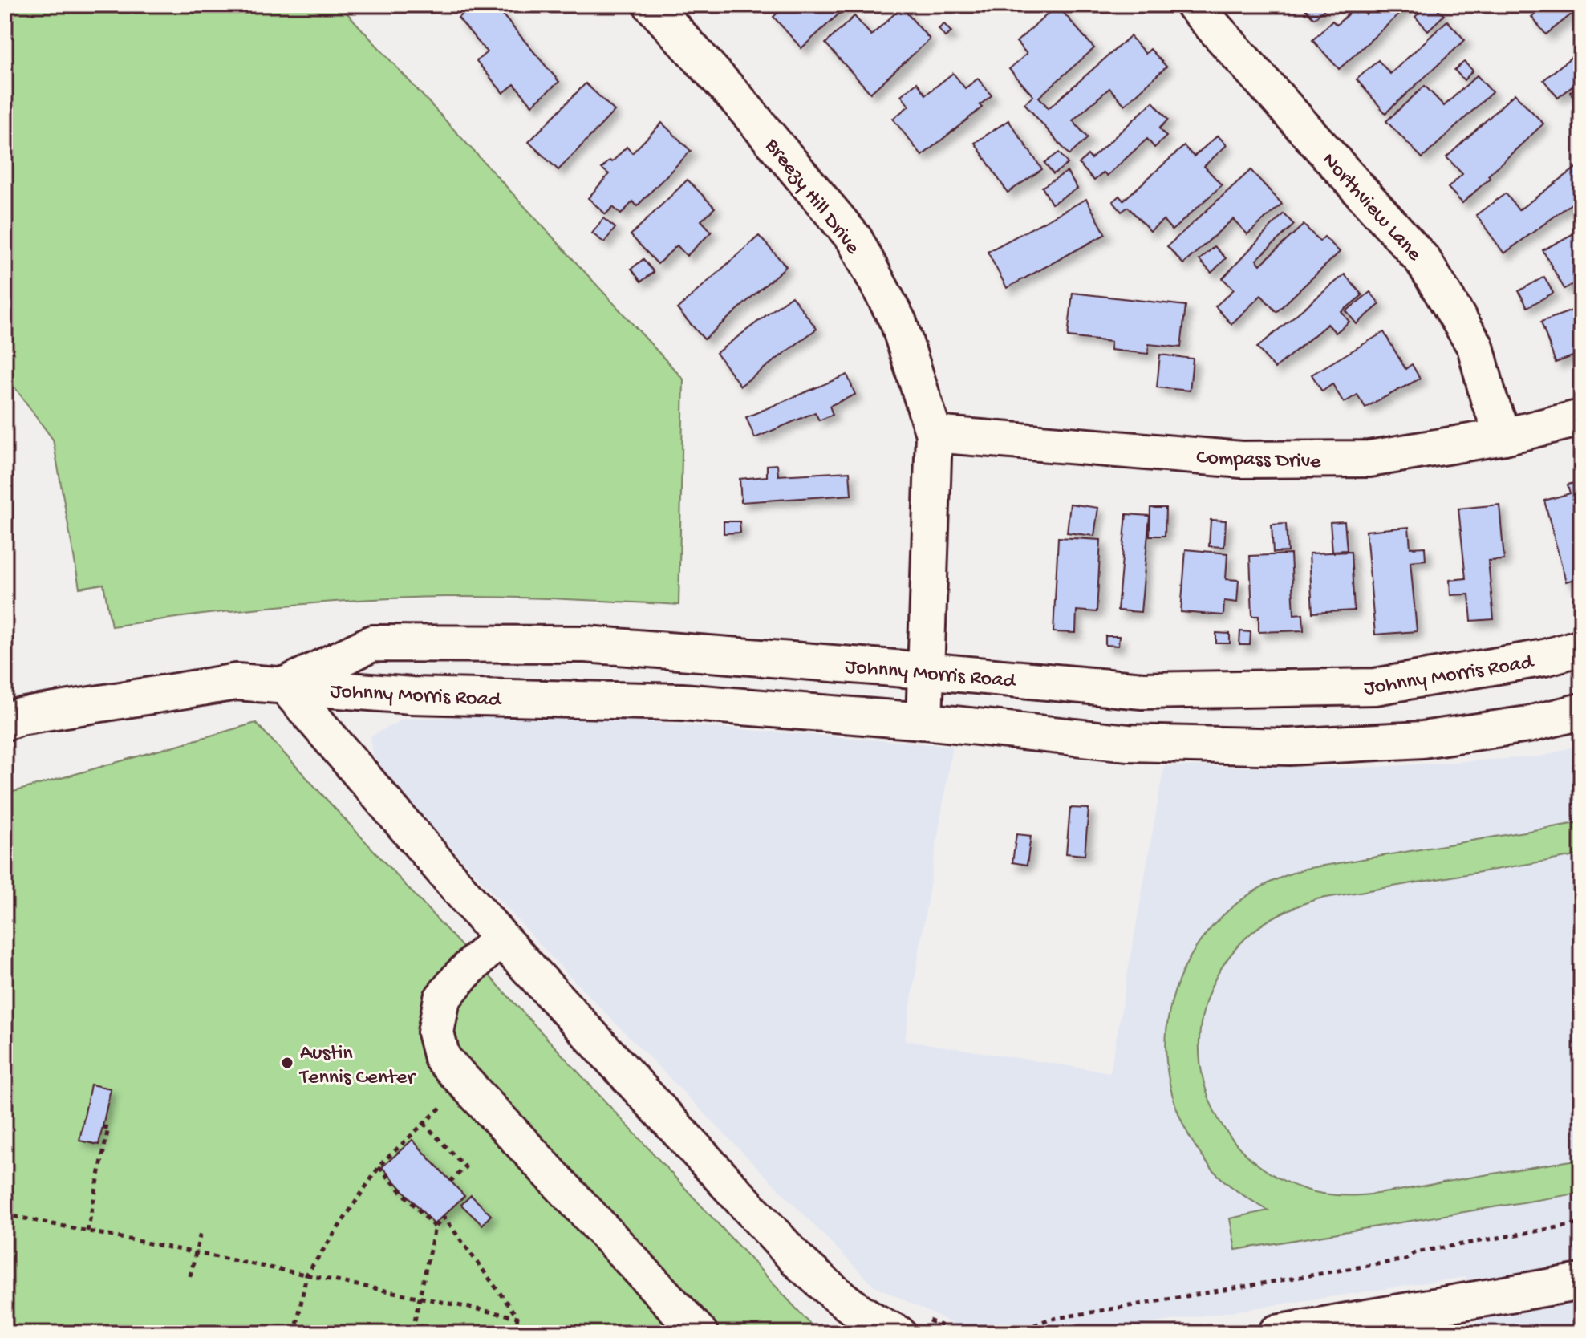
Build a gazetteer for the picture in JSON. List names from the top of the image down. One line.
{"streets":{"street":["Breezy Hill Drive","Northview Lane","Compass Drive","Johnny Morris Road"]},"crossings":[["Breezy Hill Drive","Compass Drive"],["Breezy Hill Drive","Johnny Morris Road"],["Northview Lane","Compass Drive"]],"places":["Austin Tennis Center"]}
